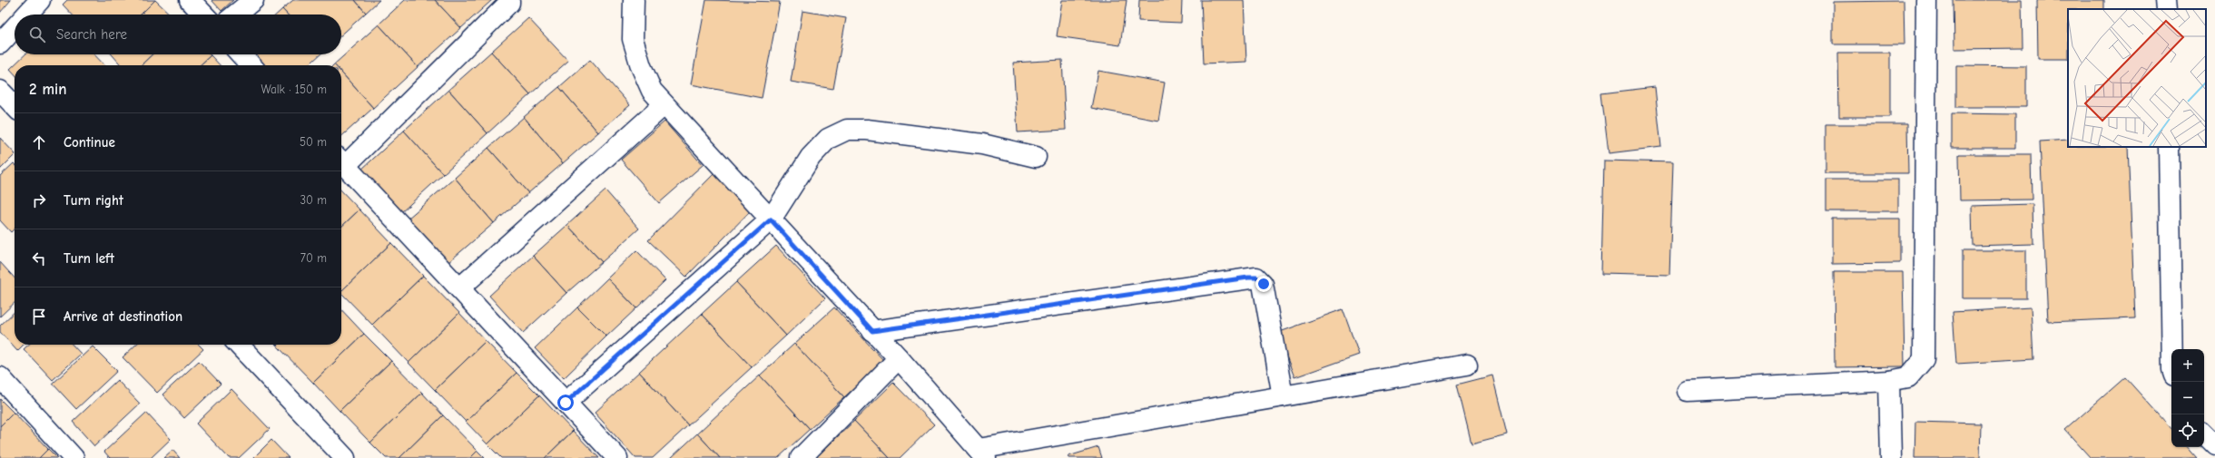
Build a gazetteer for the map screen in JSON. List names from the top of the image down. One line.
{"page":{"search":"Search here","heading":["2 min","Walk · 150 m"],"list":[["Continue","50 m"],["Turn right","30 m"],["Turn left","70 m"],"Arrive at destination"],"map_buttons":["+","−"]}}
